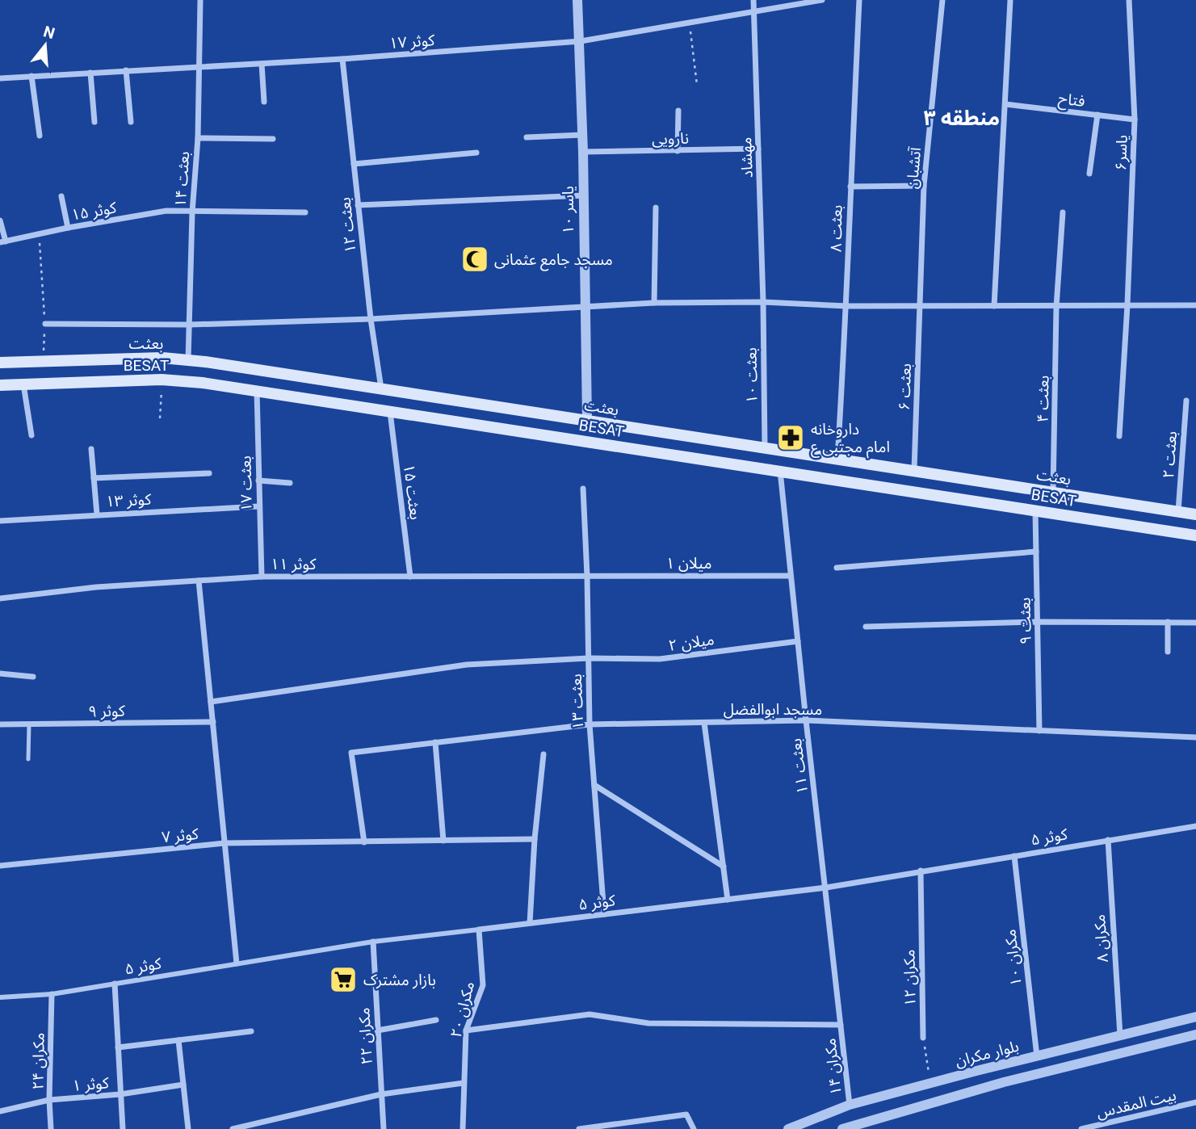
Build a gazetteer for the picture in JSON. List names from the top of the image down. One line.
{"streets":{"main road":["بعثت","BESAT"],"street":["کوثر ۱۷","فتاح","نارویی","یاسر۶","مهشاد","آتشبان","بعثت ۱۴","یاسر ۱۰","کوثر ۱۵","بعثت ۱۲","بعثت ۸","بعثت ۱۰","بعثت ۶","بعثت ۴","بعثت ۲","بعثت ۱۷","بعثت ۱۵","کوثر ۱۳","میلان ۱","کوثر ۱۱","بعثت ۹","میلان ۲","بعثت ۱۳","مسجد ابوالفضل","کوثر ۹","بعثت ۱۱","کوثر ۷","کوثر ۵","مکران ۸","مکران ۱۰","مکران ۱۲","مکران ۲۰","مکران ۲۲","بلوار مکران","مکران ۲۴","مکران ۱۴","کوثر ۱","بیت المقدس"]},"crossings":[["کوثر ۱۷","مهشاد"],["کوثر ۱۷","بعثت ۱۴"],["کوثر ۱۷","یاسر ۱۰"],["کوثر ۱۷","بعثت ۱۲"],["فتاح","یاسر۶"],["نارویی","مهشاد"],["نارویی","یاسر ۱۰"],["مهشاد","بعثت ۱۰"],["آتشبان","بعثت ۶"],["بعثت ۱۴","کوثر ۱۵"],["بعثت ۱۴","بعثت"],["یاسر ۱۰","بعثت"],["بعثت ۱۲","بعثت"],["بعثت ۸","بعثت"],["بعثت","بعثت ۱۰"],["بعثت","بعثت ۶"],["بعثت","بعثت ۴"],["بعثت","بعثت ۲"],["BESAT","بعثت ۱۷"],["BESAT","بعثت ۱۵"],["BESAT","بعثت ۹"],["BESAT","بعثت ۱۱"],["بعثت ۱۷","کوثر ۱۳"],["بعثت ۱۷","کوثر ۱۱"],["بعثت ۱۵","کوثر ۱۱"],["میلان ۱","کوثر ۱۱"],["میلان ۱","بعثت ۱۳"],["میلان ۱","بعثت ۱۱"],["کوثر ۱۱","بعثت ۱۳"],["بعثت ۹","مسجد ابوالفضل"],["میلان ۲","بعثت ۱۳"],["میلان ۲","بعثت ۱۱"],["بعثت ۱۳","مسجد ابوالفضل"],["بعثت ۱۳","کوثر ۵"],["مسجد ابوالفضل","بعثت ۱۱"],["مسجد ابوالفضل","کوثر ۷"],["بعثت ۱۱","کوثر ۵"],["بعثت ۱۱","مکران ۱۴"],["کوثر ۵","مکران ۸"],["کوثر ۵","مکران ۱۰"],["کوثر ۵","مکران ۱۲"],["کوثر ۵","مکران ۲۰"],["کوثر ۵","مکران ۲۲"],["کوثر ۵","مکران ۲۴"],["مکران ۸","بلوار مکران"],["مکران ۱۰","بلوار مکران"],["بلوار مکران","مکران ۱۴"],["مکران ۲۴","کوثر ۱"]],"districts":["منطقه ۳"],"places":{"mosque":["مسجد جامع عثمانی"],"pharmacy":["داروخانه امام مجتبی ع"],"supermarket":["بازار مشترک"]},"north":"top"}
